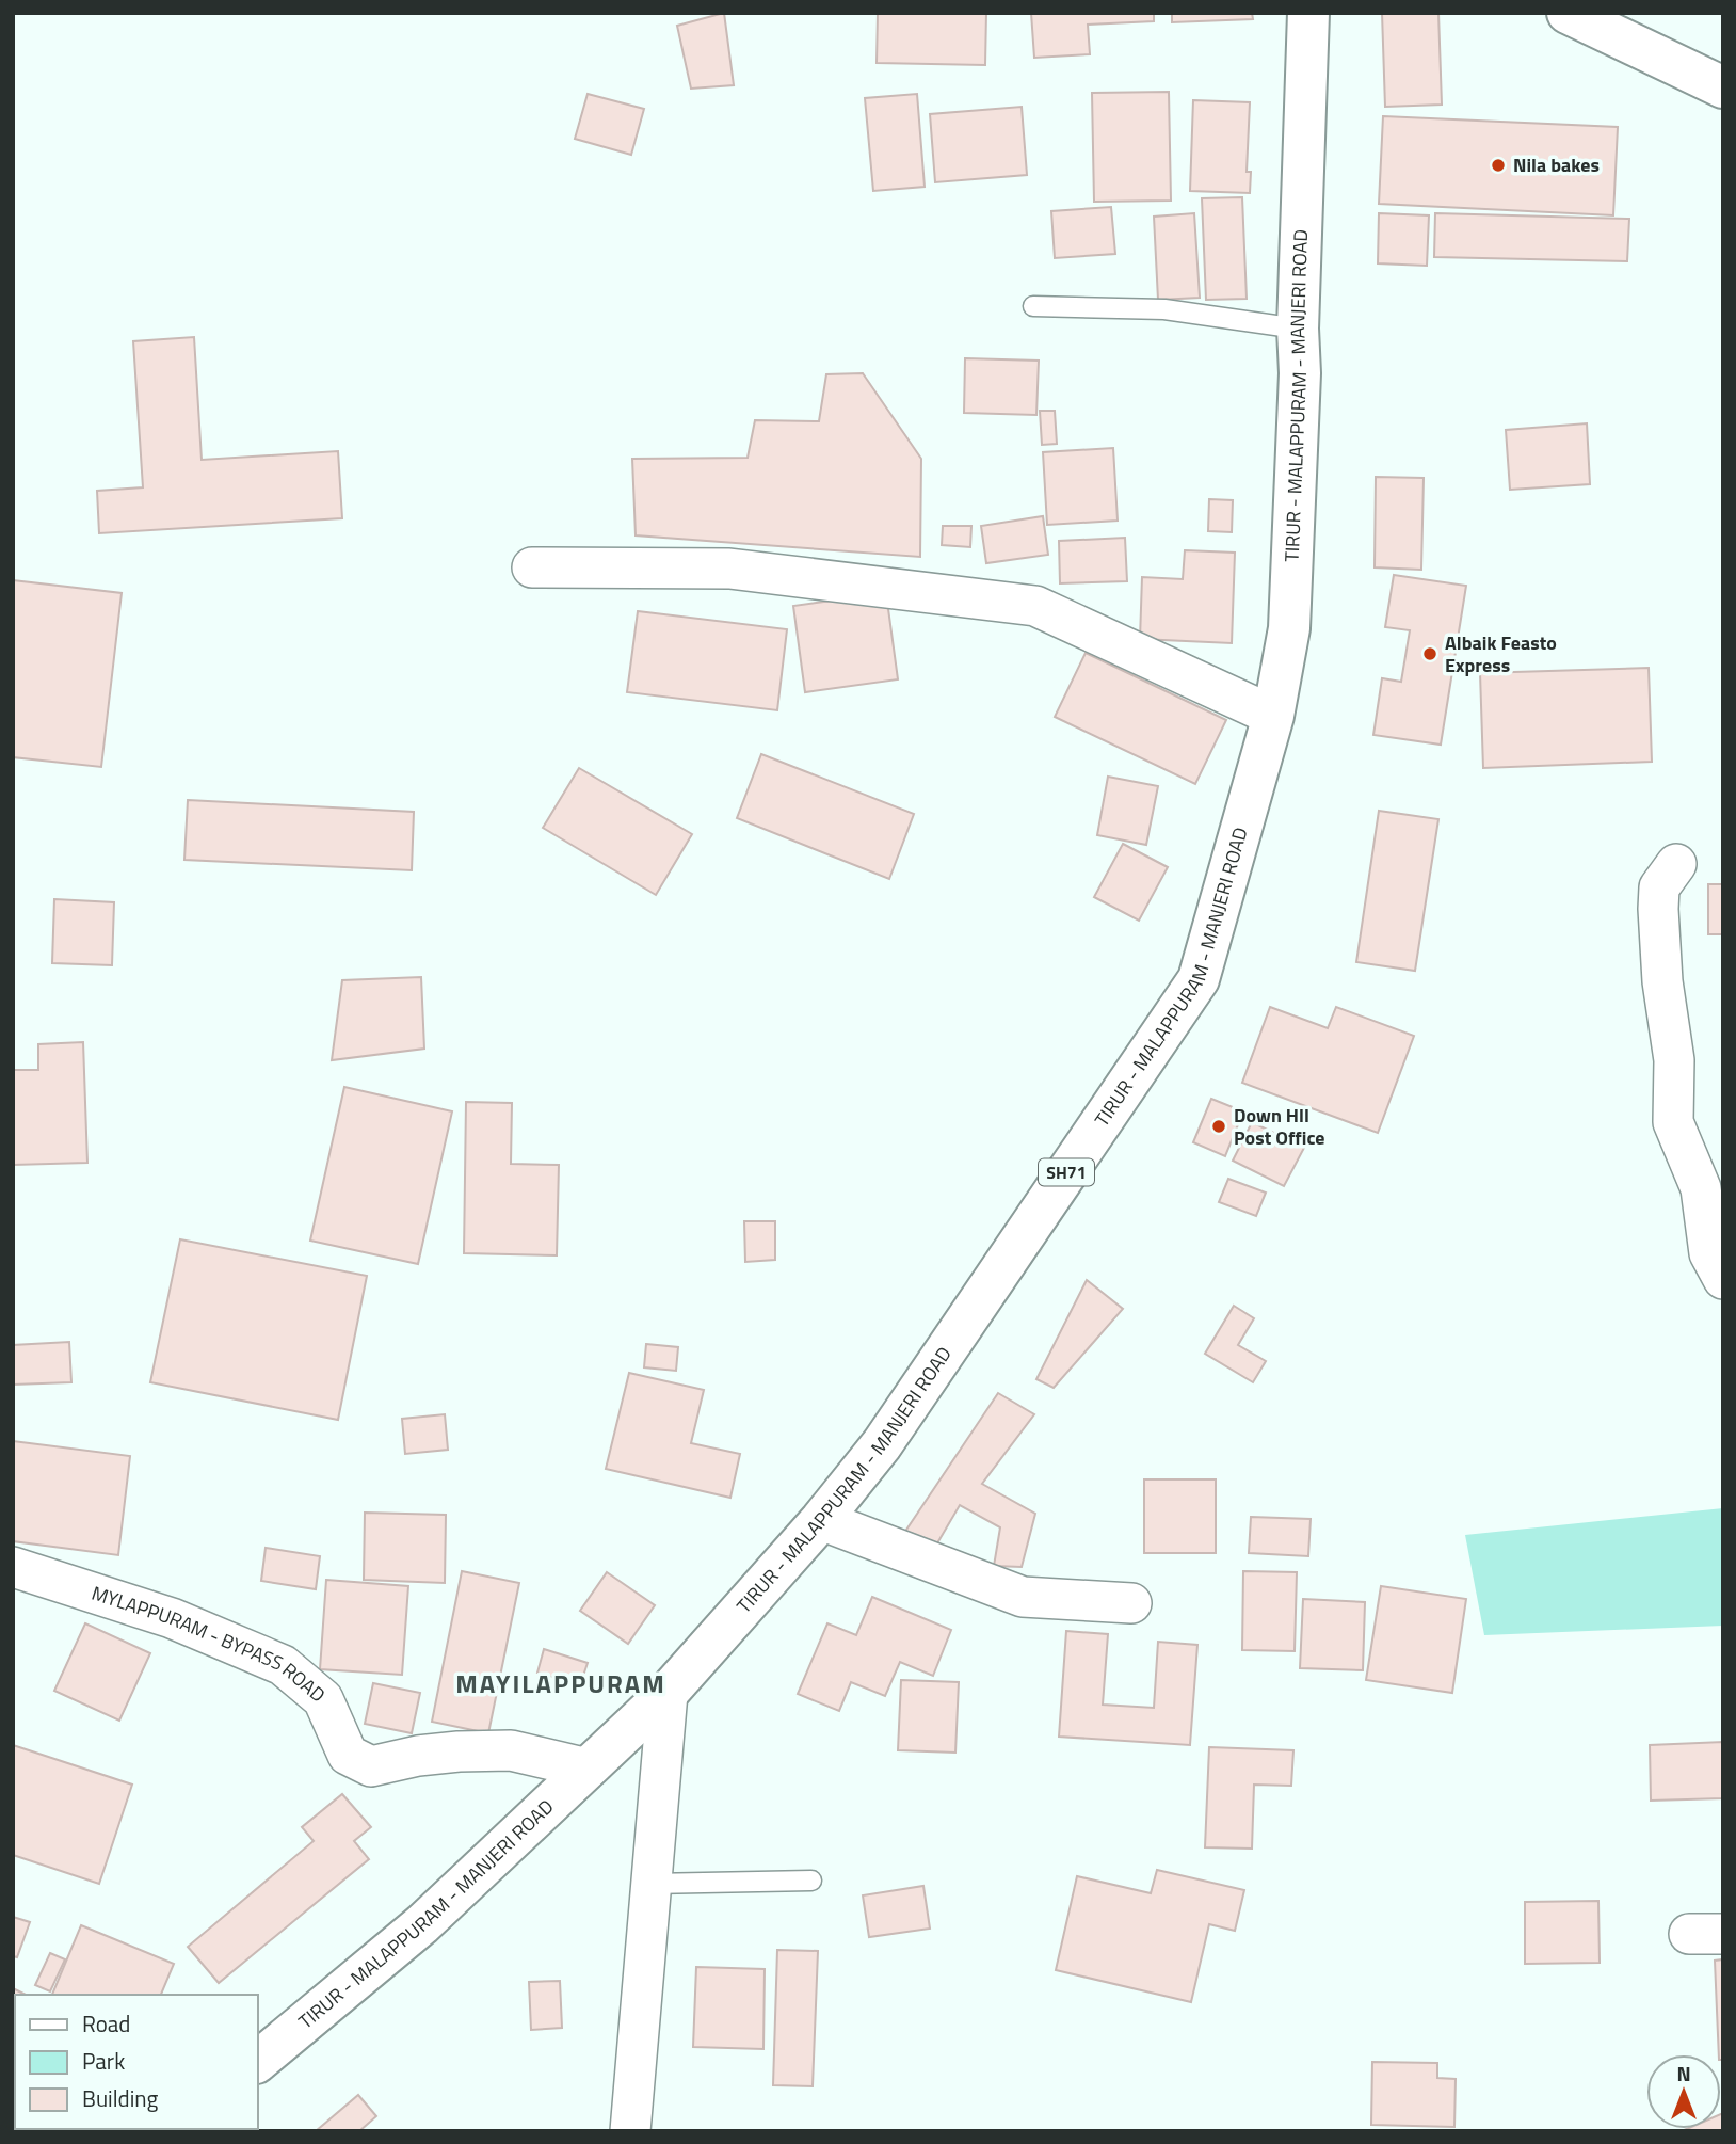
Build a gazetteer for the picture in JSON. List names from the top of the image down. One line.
{"streets":{"main road":["TIRUR - MALAPPURAM - MANJERI ROAD","SH71"],"street":["MYLAPPURAM - BYPASS ROAD"]},"crossings":[["TIRUR - MALAPPURAM - MANJERI ROAD","MYLAPPURAM - BYPASS ROAD"]],"districts":["MAYILAPPURAM"],"places":["Nila bakes","Albaik Feasto Express","Down Hll Post Office"],"legend":["Road","Park","Building"],"north":"top"}
